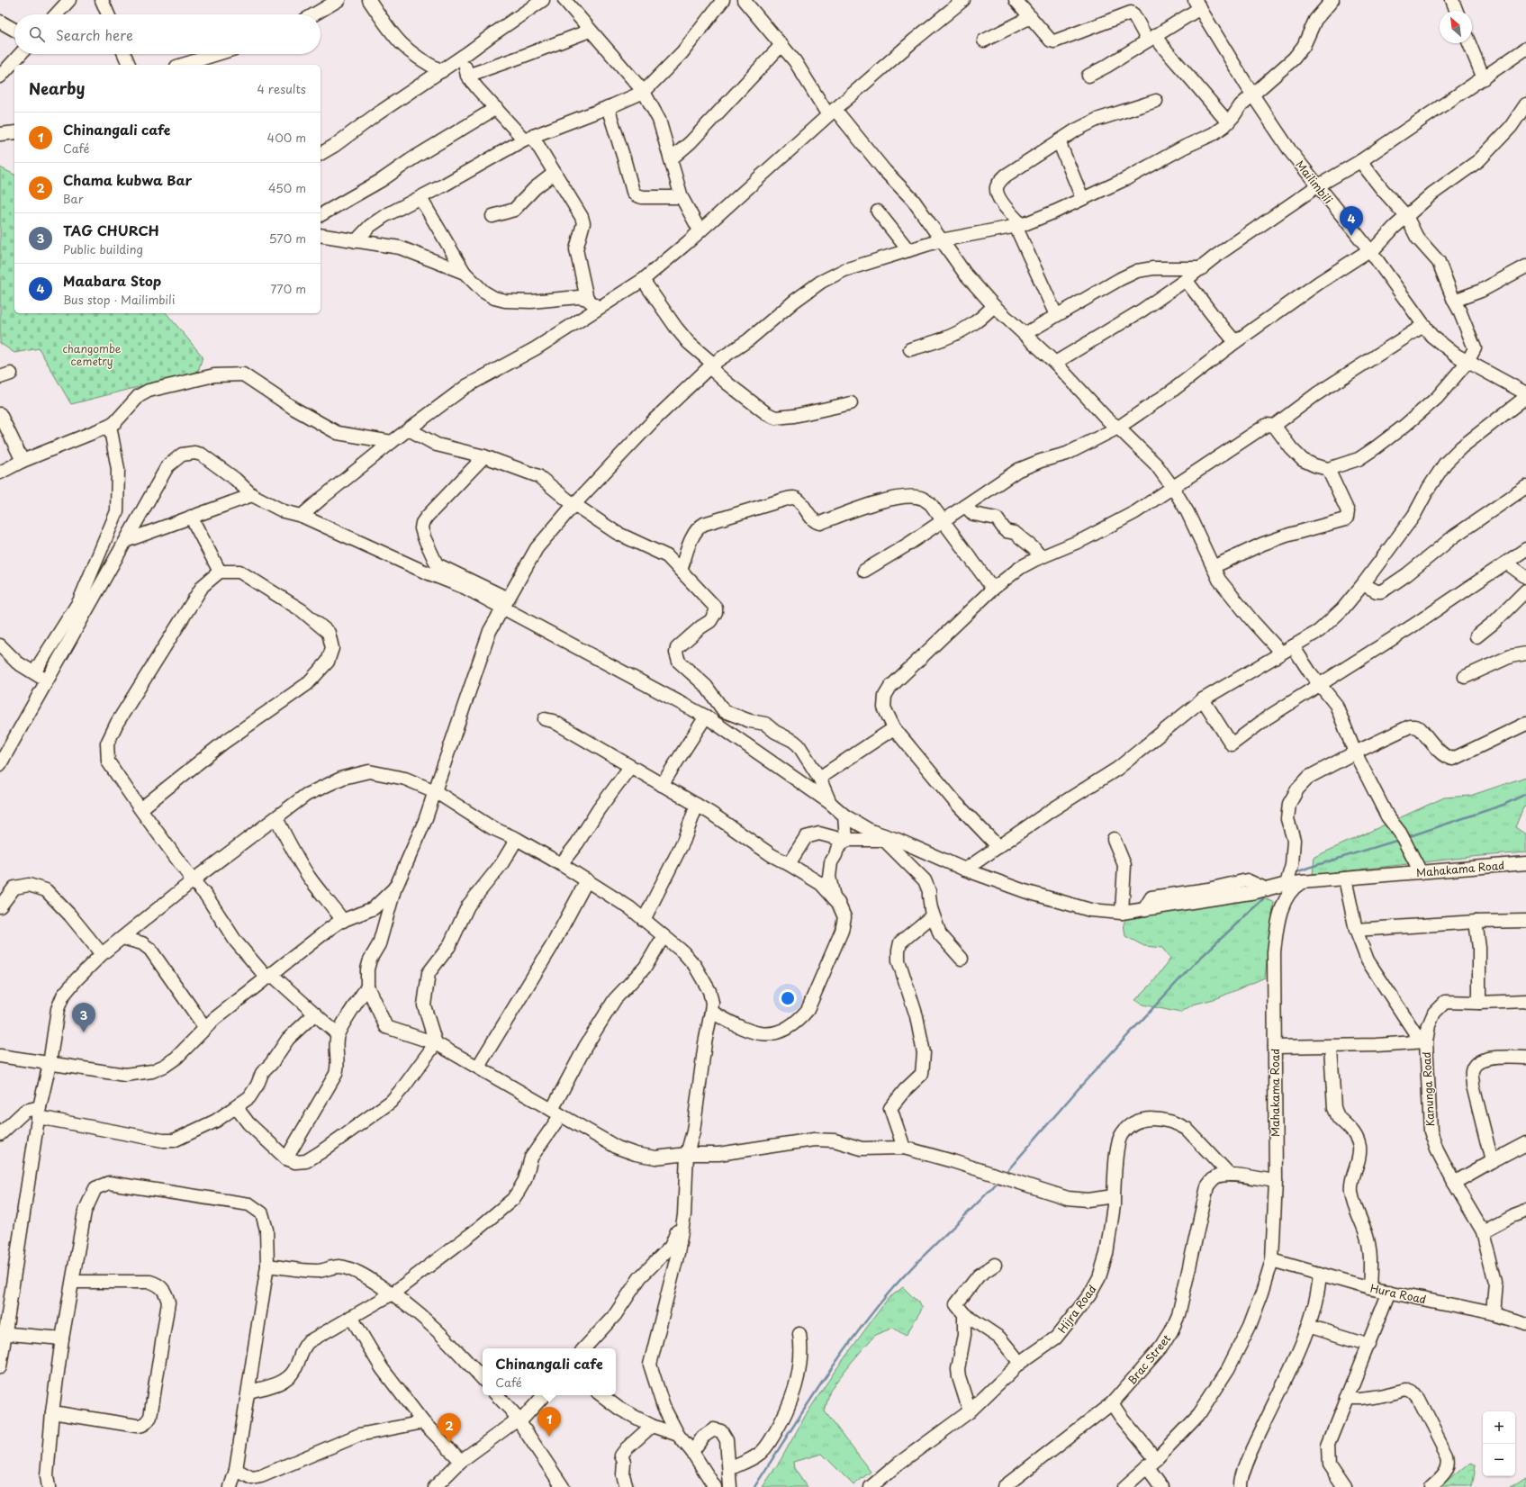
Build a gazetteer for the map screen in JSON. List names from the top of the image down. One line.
{"streets":{"street":["Mailimbili","Mahakama Road","Kanunga Road","Hura Road","Hijra Road","Brac Street"]},"crossings":[["Mahakama Road","Hura Road"],["Mahakama Road","Brac Street"],["Kanunga Road","Hura Road"],["Hijra Road","Brac Street"]],"parks":["changombe cemetry"],"north":"top left","page":{"search":"Search here","heading":["Nearby","4 results"],"list":[{"mark":"1","name":"Chinangali cafe","note":"Café","value":"400 m"},{"mark":"2","name":"Chama kubwa Bar","note":"Bar","value":"450 m"},{"mark":"3","name":"TAG CHURCH","note":"Public building","value":"570 m"},{"mark":"4","name":"Maabara Stop","note":"Bus stop · Mailimbili","value":"770 m"}],"pins":["4","3","1","2"],"popup":["Chinangali cafe","Café"],"map_buttons":["+","−"]}}
